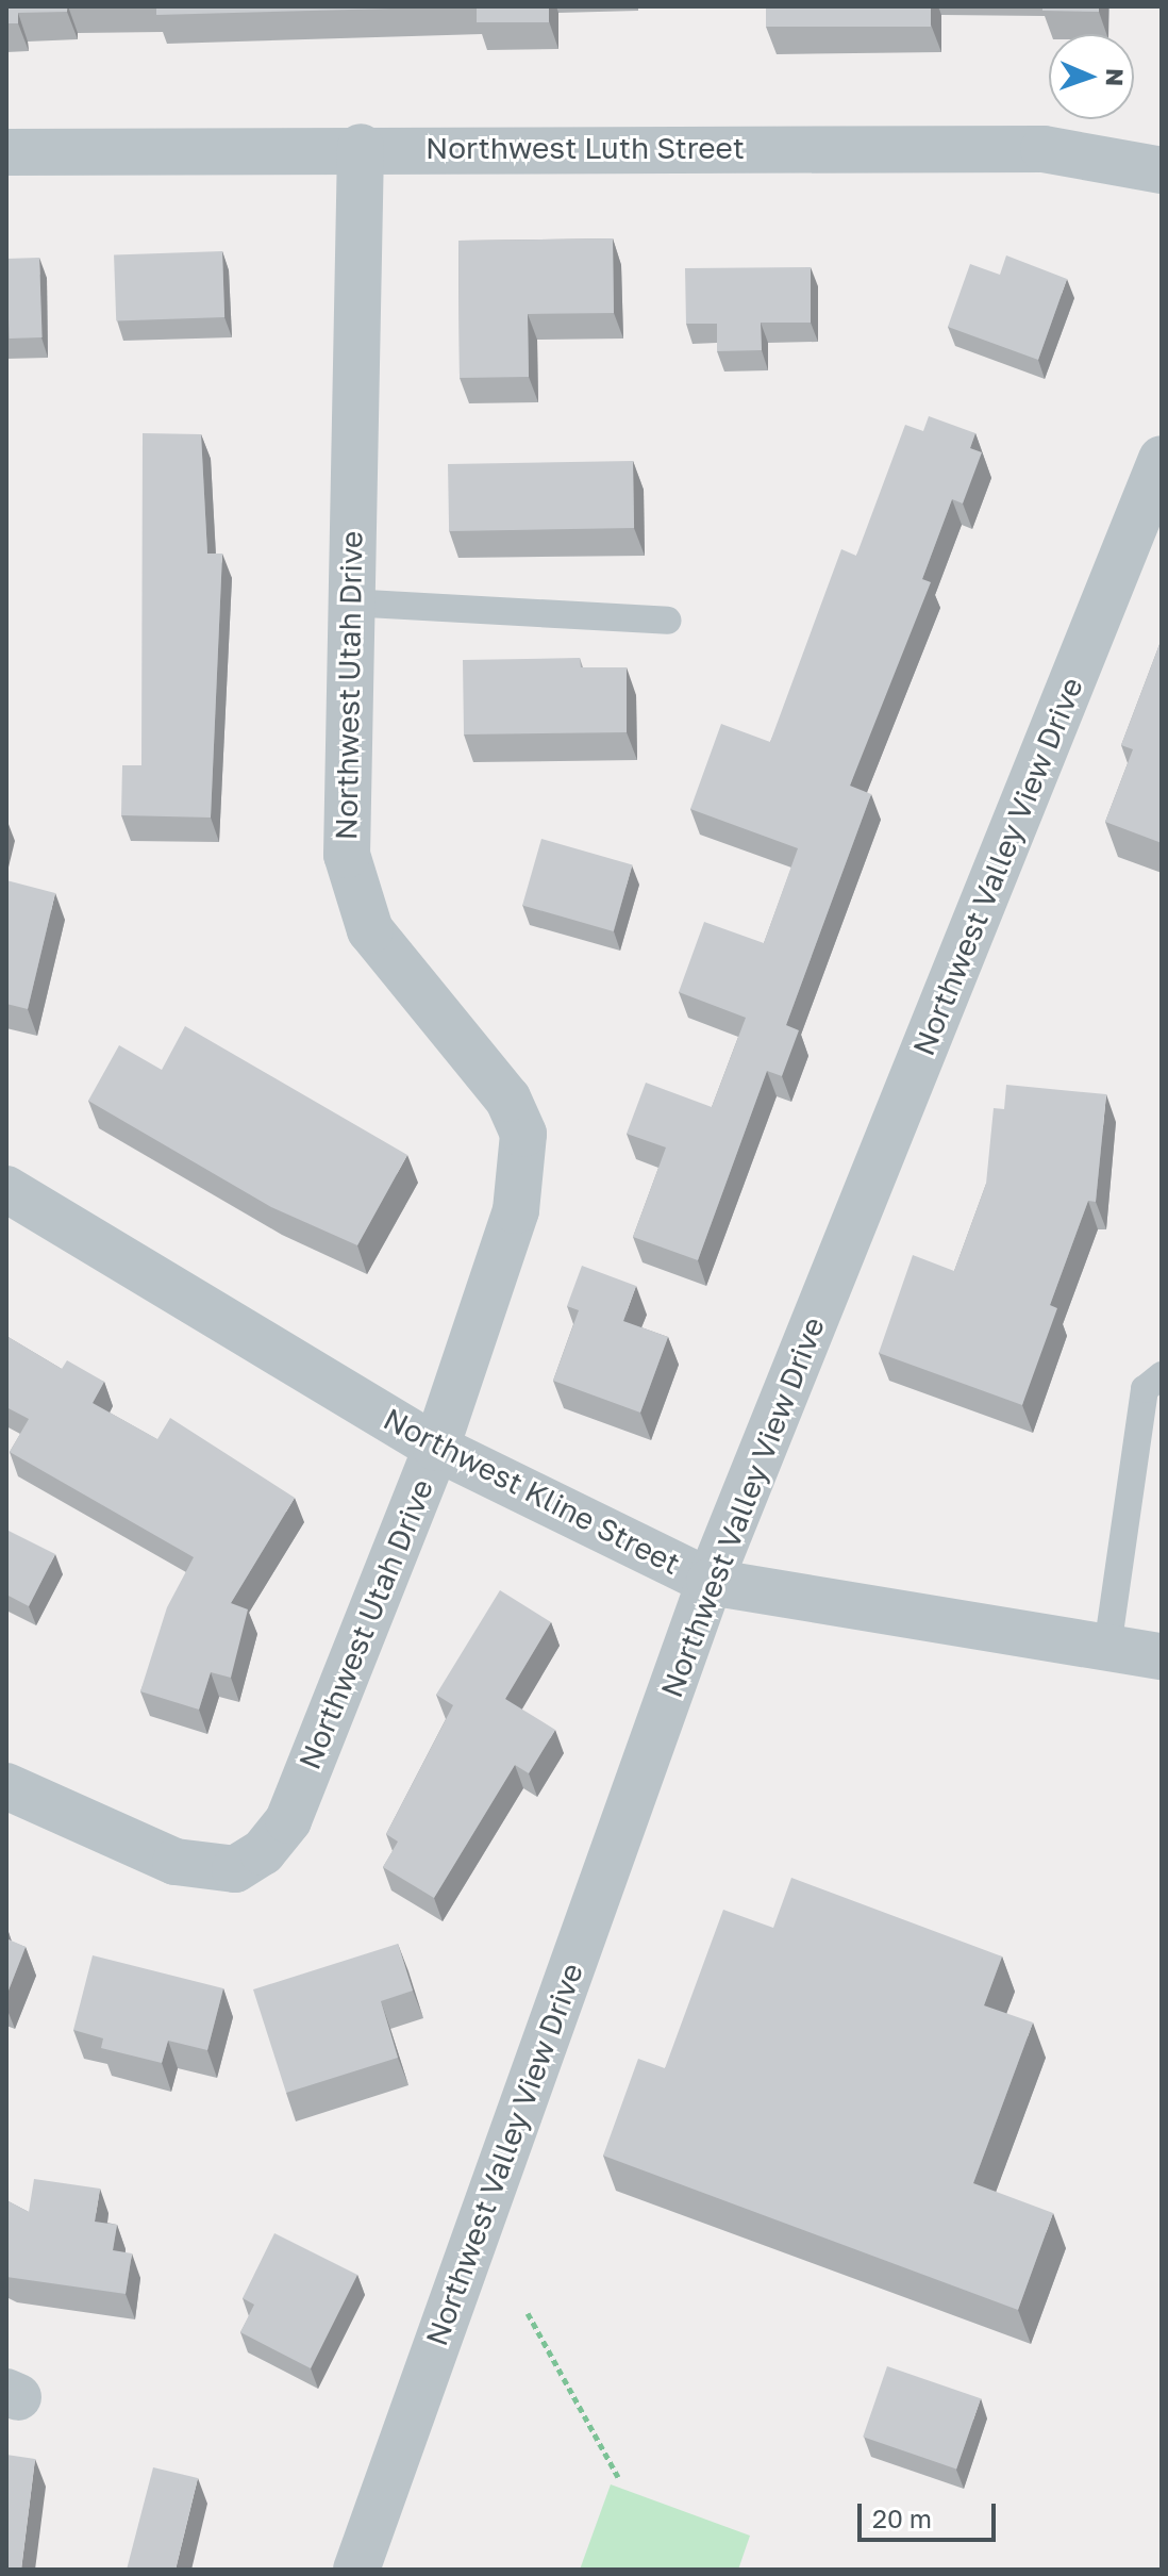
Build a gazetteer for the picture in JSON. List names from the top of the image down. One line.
{"streets":{"street":["Northwest Luth Street","Northwest Utah Drive","Northwest Valley View Drive","Northwest Kline Street"]},"crossings":[["Northwest Luth Street","Northwest Utah Drive"],["Northwest Utah Drive","Northwest Kline Street"],["Northwest Valley View Drive","Northwest Kline Street"]],"scale_bar":"20 m","north":"right"}
